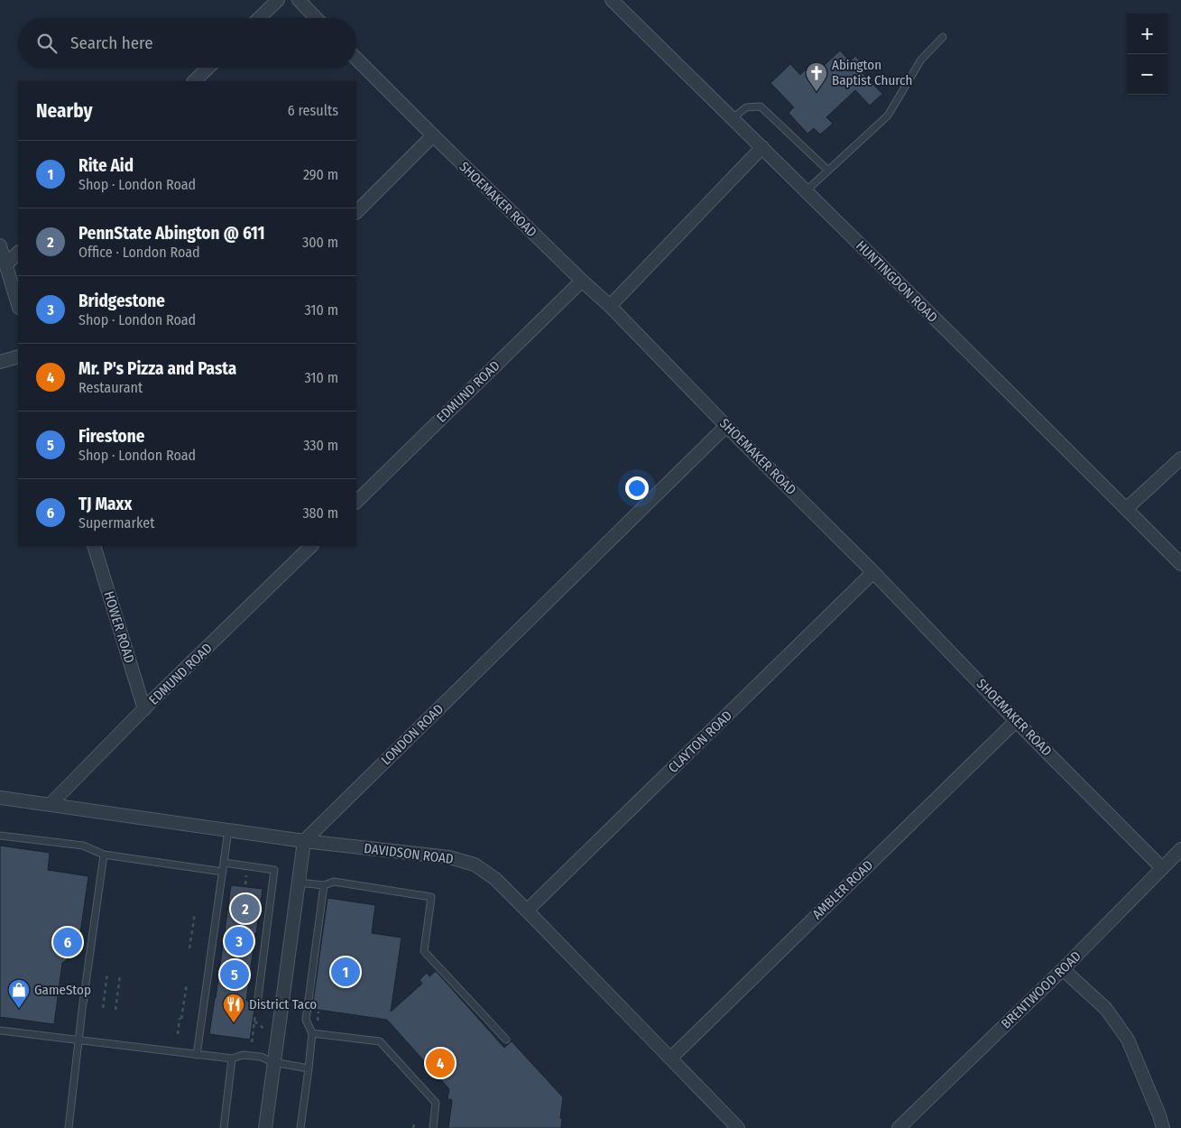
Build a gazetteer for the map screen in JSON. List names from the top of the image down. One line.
{"streets":{"street":["SHOEMAKER ROAD","HUNTINGDON ROAD","EDMUND ROAD","HOWER ROAD","LONDON ROAD","CLAYTON ROAD","DAVIDSON ROAD","AMBLER ROAD","BRENTWOOD ROAD"]},"crossings":[["SHOEMAKER ROAD","EDMUND ROAD"],["SHOEMAKER ROAD","LONDON ROAD"],["SHOEMAKER ROAD","CLAYTON ROAD"],["SHOEMAKER ROAD","AMBLER ROAD"],["SHOEMAKER ROAD","BRENTWOOD ROAD"],["EDMUND ROAD","HOWER ROAD"],["EDMUND ROAD","DAVIDSON ROAD"],["LONDON ROAD","DAVIDSON ROAD"],["CLAYTON ROAD","DAVIDSON ROAD"],["DAVIDSON ROAD","AMBLER ROAD"]],"places":{"church":["Abington Baptist Church"],"shop":["GameStop"],"restaurant":["District Taco"]},"page":{"map_buttons":["+","−"],"search":"Search here","heading":["Nearby","6 results"],"list":[{"mark":"1","name":"Rite Aid","note":"Shop · London Road","value":"290 m"},{"mark":"2","name":"PennState Abington @ 611","note":"Office · London Road","value":"300 m"},{"mark":"3","name":"Bridgestone","note":"Shop · London Road","value":"310 m"},{"mark":"4","name":"Mr. P's Pizza and Pasta","note":"Restaurant","value":"310 m"},{"mark":"5","name":"Firestone","note":"Shop · London Road","value":"330 m"},{"mark":"6","name":"TJ Maxx","note":"Supermarket","value":"380 m"}],"pins":["2","3","6","1","5","4"]}}
